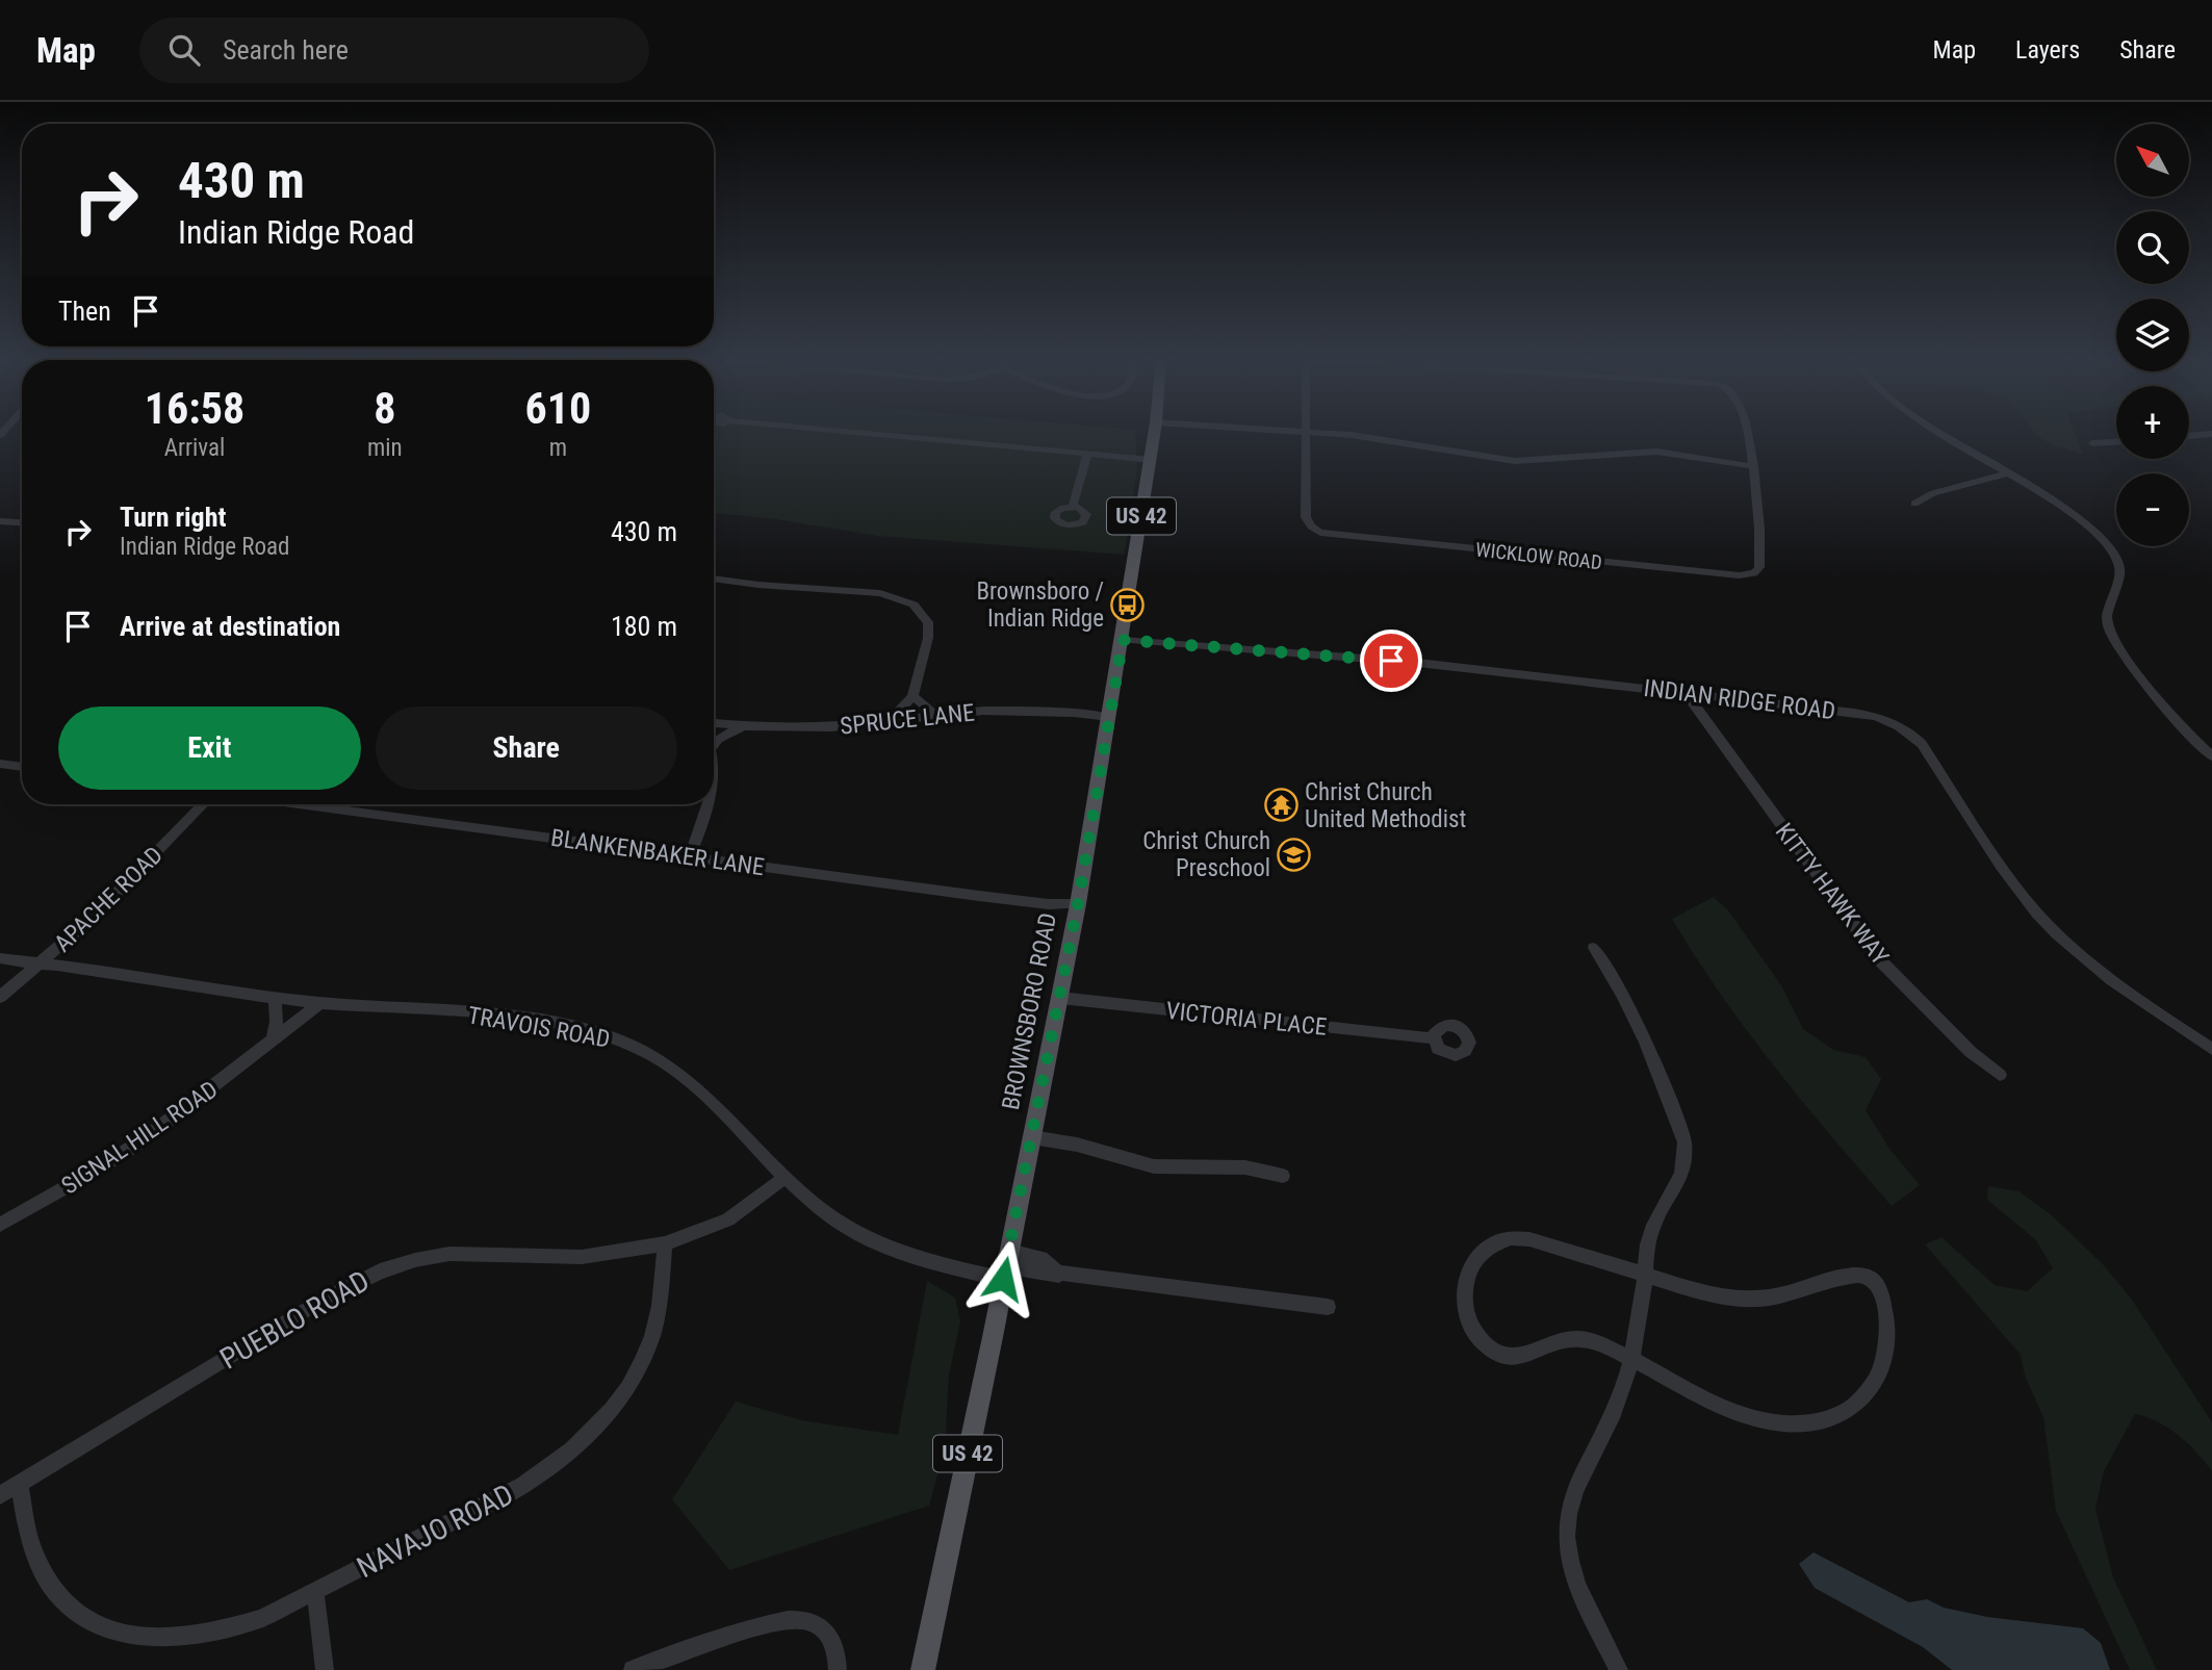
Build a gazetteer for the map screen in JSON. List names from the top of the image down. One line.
{"streets":{"main road":["US 42","BROWNSBORO ROAD"],"street":["WICKLOW ROAD","INDIAN RIDGE ROAD","SPRUCE LANE","BLANKENBAKER LANE","KITTY HAWK WAY","APACHE ROAD","VICTORIA PLACE","TRAVOIS ROAD","SIGNAL HILL ROAD","PUEBLO ROAD","NAVAJO ROAD"]},"crossings":[["INDIAN RIDGE ROAD","KITTY HAWK WAY"],["INDIAN RIDGE ROAD","BROWNSBORO ROAD"],["SPRUCE LANE","BROWNSBORO ROAD"],["BLANKENBAKER LANE","BROWNSBORO ROAD"],["APACHE ROAD","TRAVOIS ROAD"],["BROWNSBORO ROAD","VICTORIA PLACE"],["BROWNSBORO ROAD","TRAVOIS ROAD"],["TRAVOIS ROAD","SIGNAL HILL ROAD"],["PUEBLO ROAD","NAVAJO ROAD"]],"places":{"bus stop":["Brownsboro / Indian Ridge"],"temple":["Christ Church United Methodist"],"school or university":["Christ Church Preschool"]},"north":"top left","page":{"header":"Map","search":"Search here","nav":["Map","Layers","Share"],"map_buttons":["+","−"],"turn":["430 m","Indian Ridge Road"],"then":"Then","eta":["16:58","Arrival","8","min","610","m"],"list":[{"name":"Turn right","note":"Indian Ridge Road","value":"430 m"},{"name":"Arrive at destination","value":"180 m"}],"buttons":["Exit","Share"]}}
